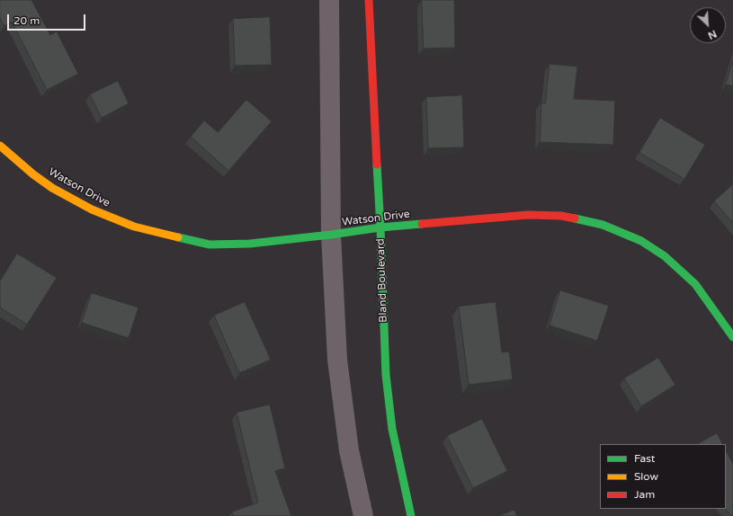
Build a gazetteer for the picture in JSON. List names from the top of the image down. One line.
{"streets":{"street":["Watson Drive","Bland Boulevard"]},"crossings":[["Watson Drive","Bland Boulevard"]],"legend":["Fast","Slow","Jam"],"scale_bar":"20 m","north":"bottom right"}
